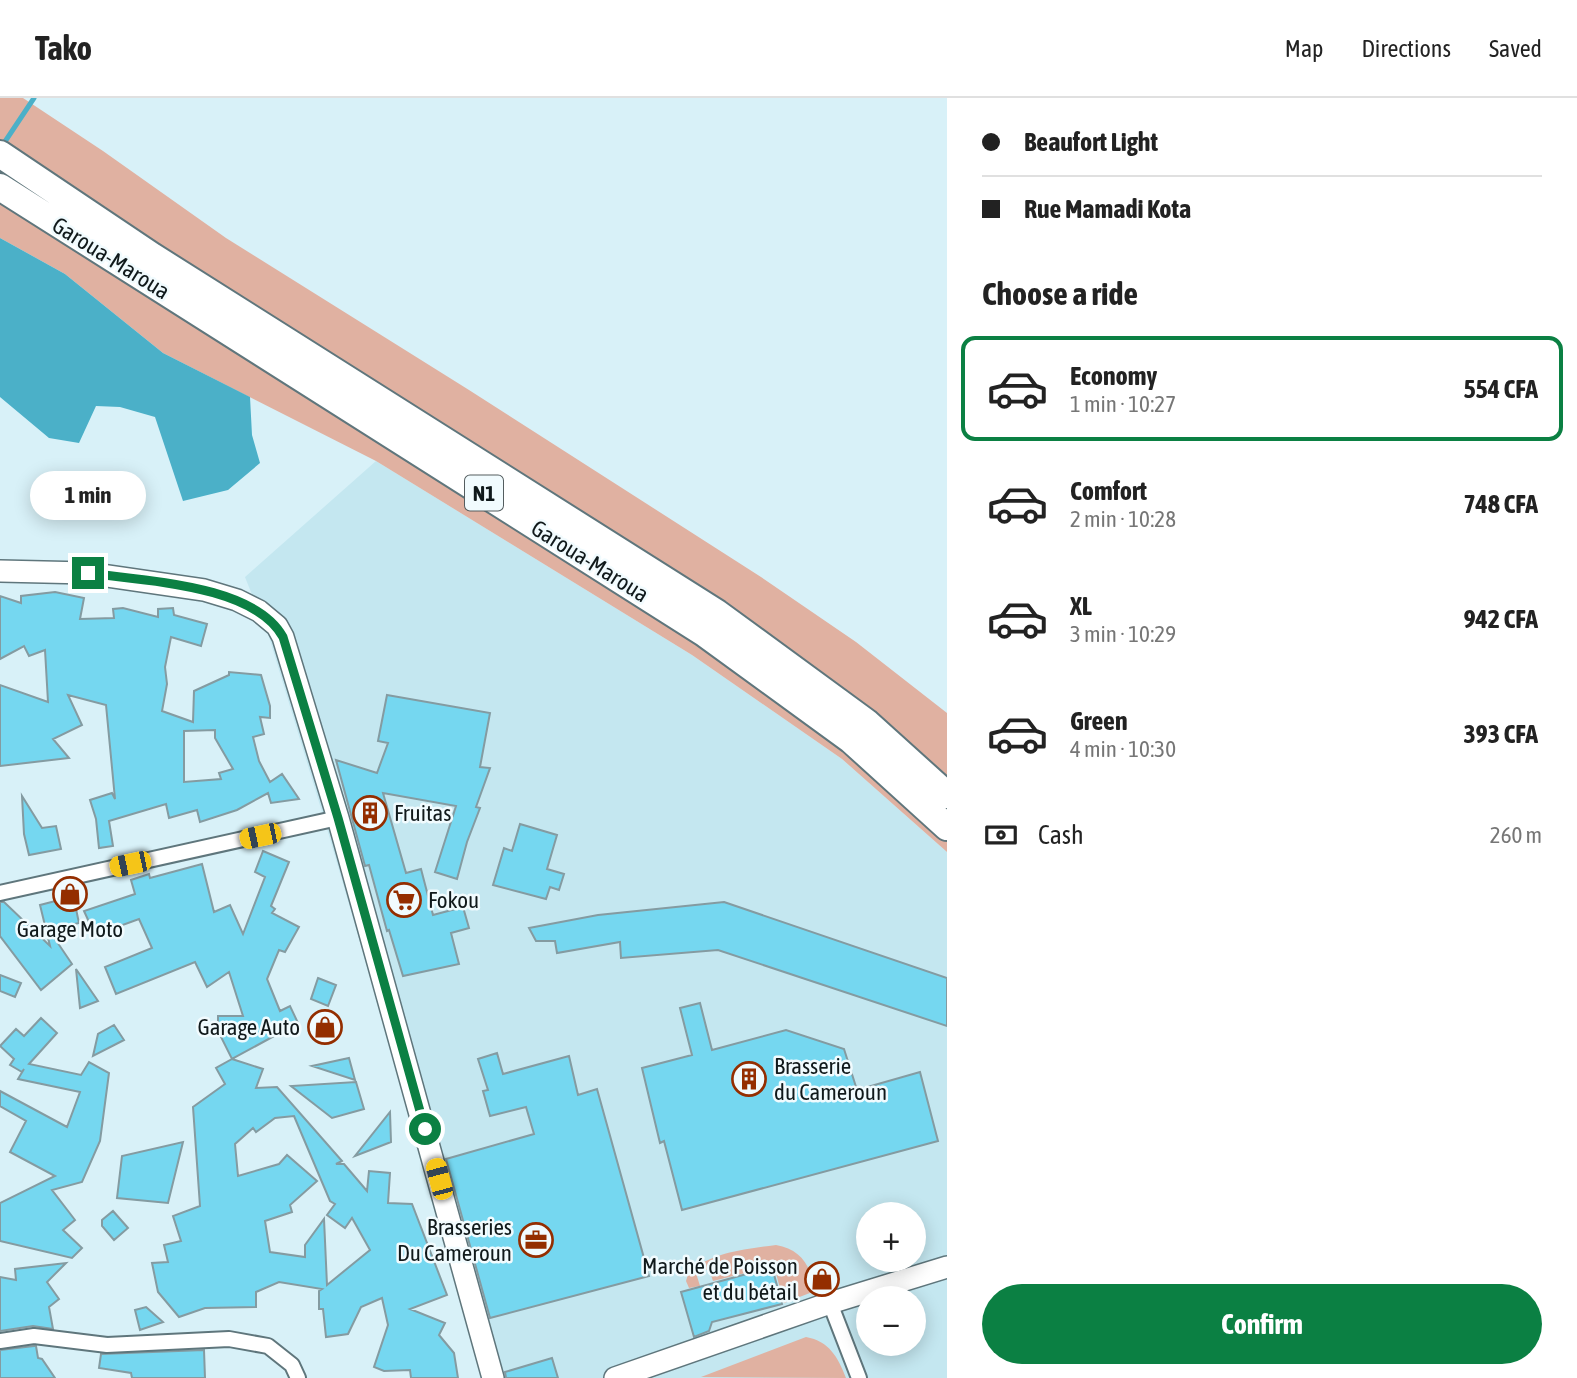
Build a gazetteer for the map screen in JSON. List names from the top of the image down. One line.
{"streets":{"highway":["Garoua-Maroua","N1"]},"places":{"building":["Fruitas","Brasserie du Cameroun"],"shop":["Garage Moto","Garage Auto","Marché de Poisson et du bétail"],"supermarket":["Fokou"],"office":["Brasseries Du Cameroun"]},"page":{"header":"Tako","nav":["Map","Directions","Saved"],"banner":["Beaufort Light","Rue Mamadi Kota"],"heading":"Choose a ride","list":[{"name":"Economy","note":"1 min · 10:27","value":"554 CFA"},{"name":"Comfort","note":"2 min · 10:28","value":"748 CFA"},{"name":"XL","note":"3 min · 10:29","value":"942 CFA"},{"name":"Green","note":"4 min · 10:30","value":"393 CFA"}],"bubble":"1 min","pay":["Cash","260 m"],"map_buttons":["+","−"],"buttons":"Confirm"}}
